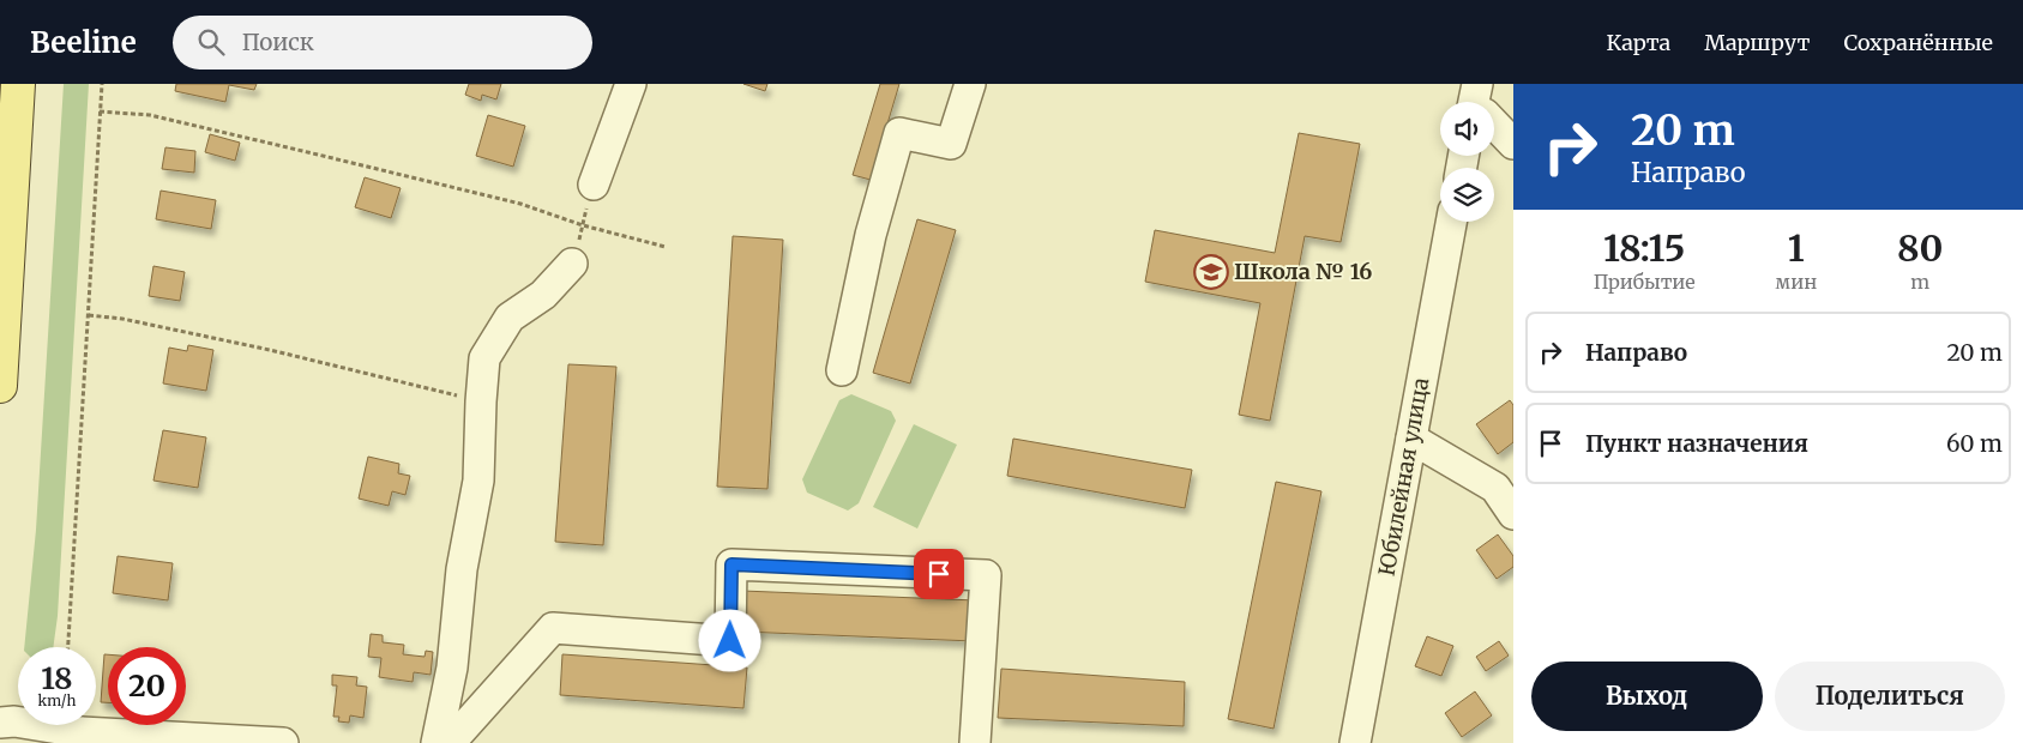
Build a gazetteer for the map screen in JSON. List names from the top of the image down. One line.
{"streets":{"street":["Юбилейная улица"]},"places":{"school or university":["Школа № 16"]},"page":{"header":"Beeline","search":"Поиск","nav":["Карта","Маршрут","Сохранённые"],"turn":["20 m","Направо"],"eta":["18:15","Прибытие","1","мин","80","m"],"list":[{"name":"Направо","value":"20 m"},{"name":"Пункт назначения","value":"60 m"}],"speed":"18 km/h","limit":"20","buttons":["Выход","Поделиться"]}}
